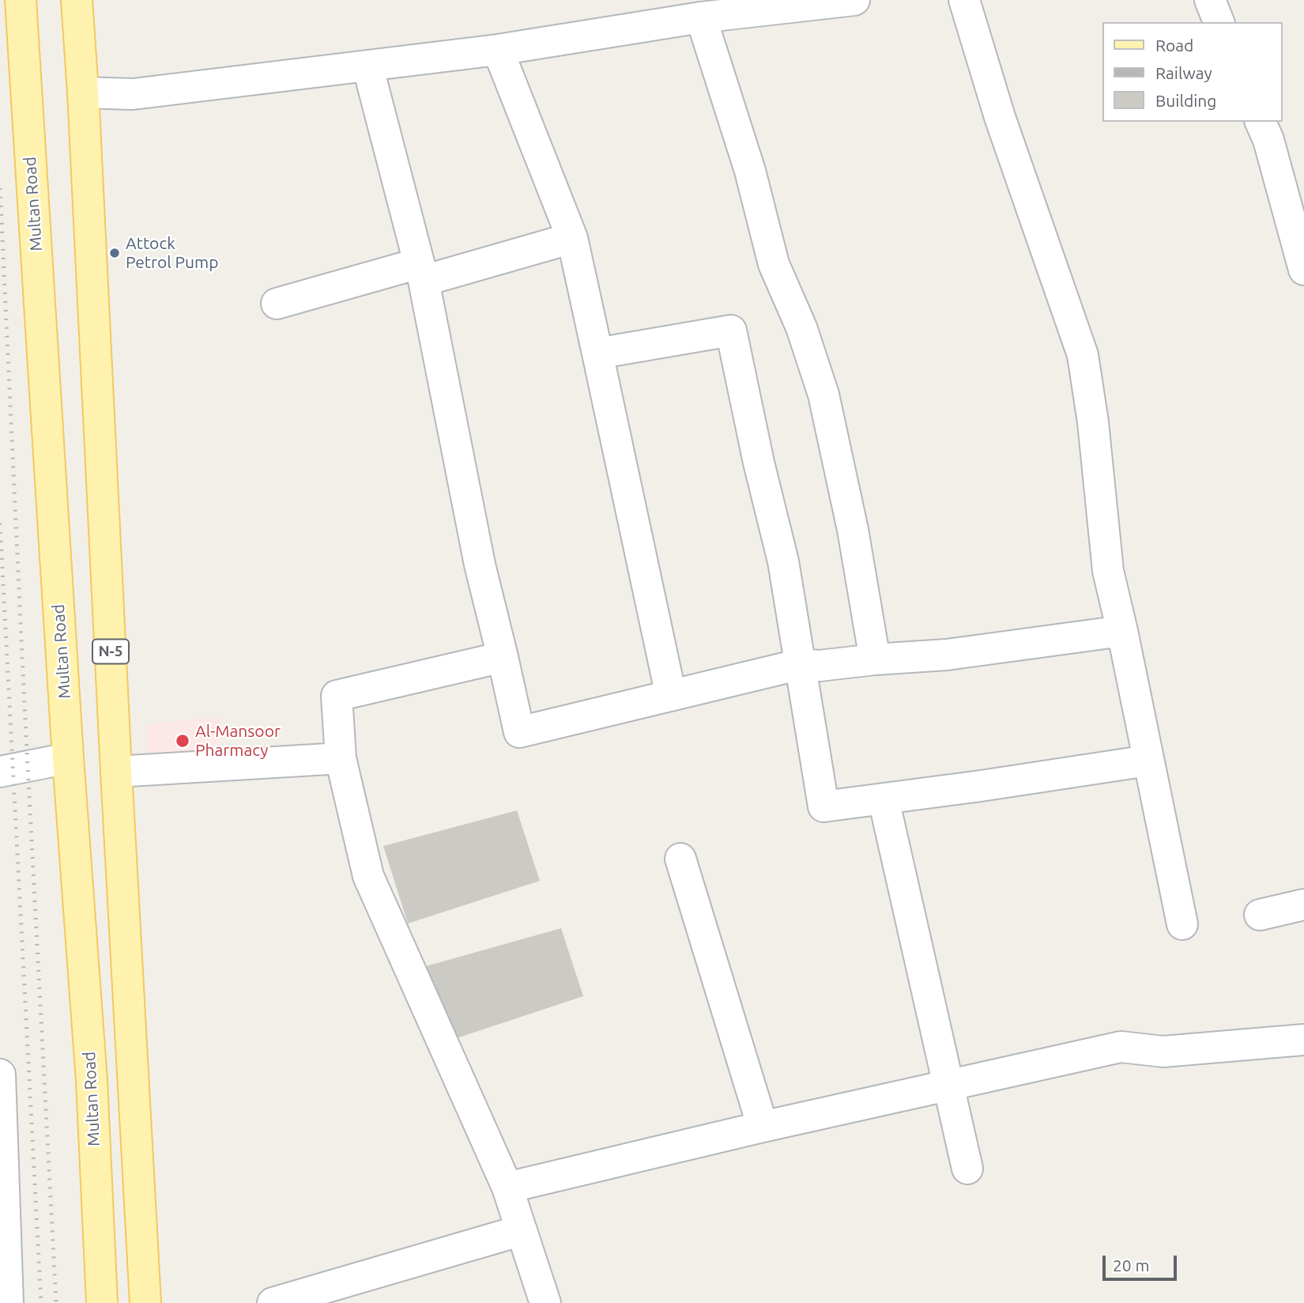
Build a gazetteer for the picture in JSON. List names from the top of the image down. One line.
{"streets":{"main road":["Multan Road","N-5"]},"places":["Attock Petrol Pump","Al-Mansoor Pharmacy"],"legend":["Road","Railway","Building"],"scale_bar":"20 m"}
